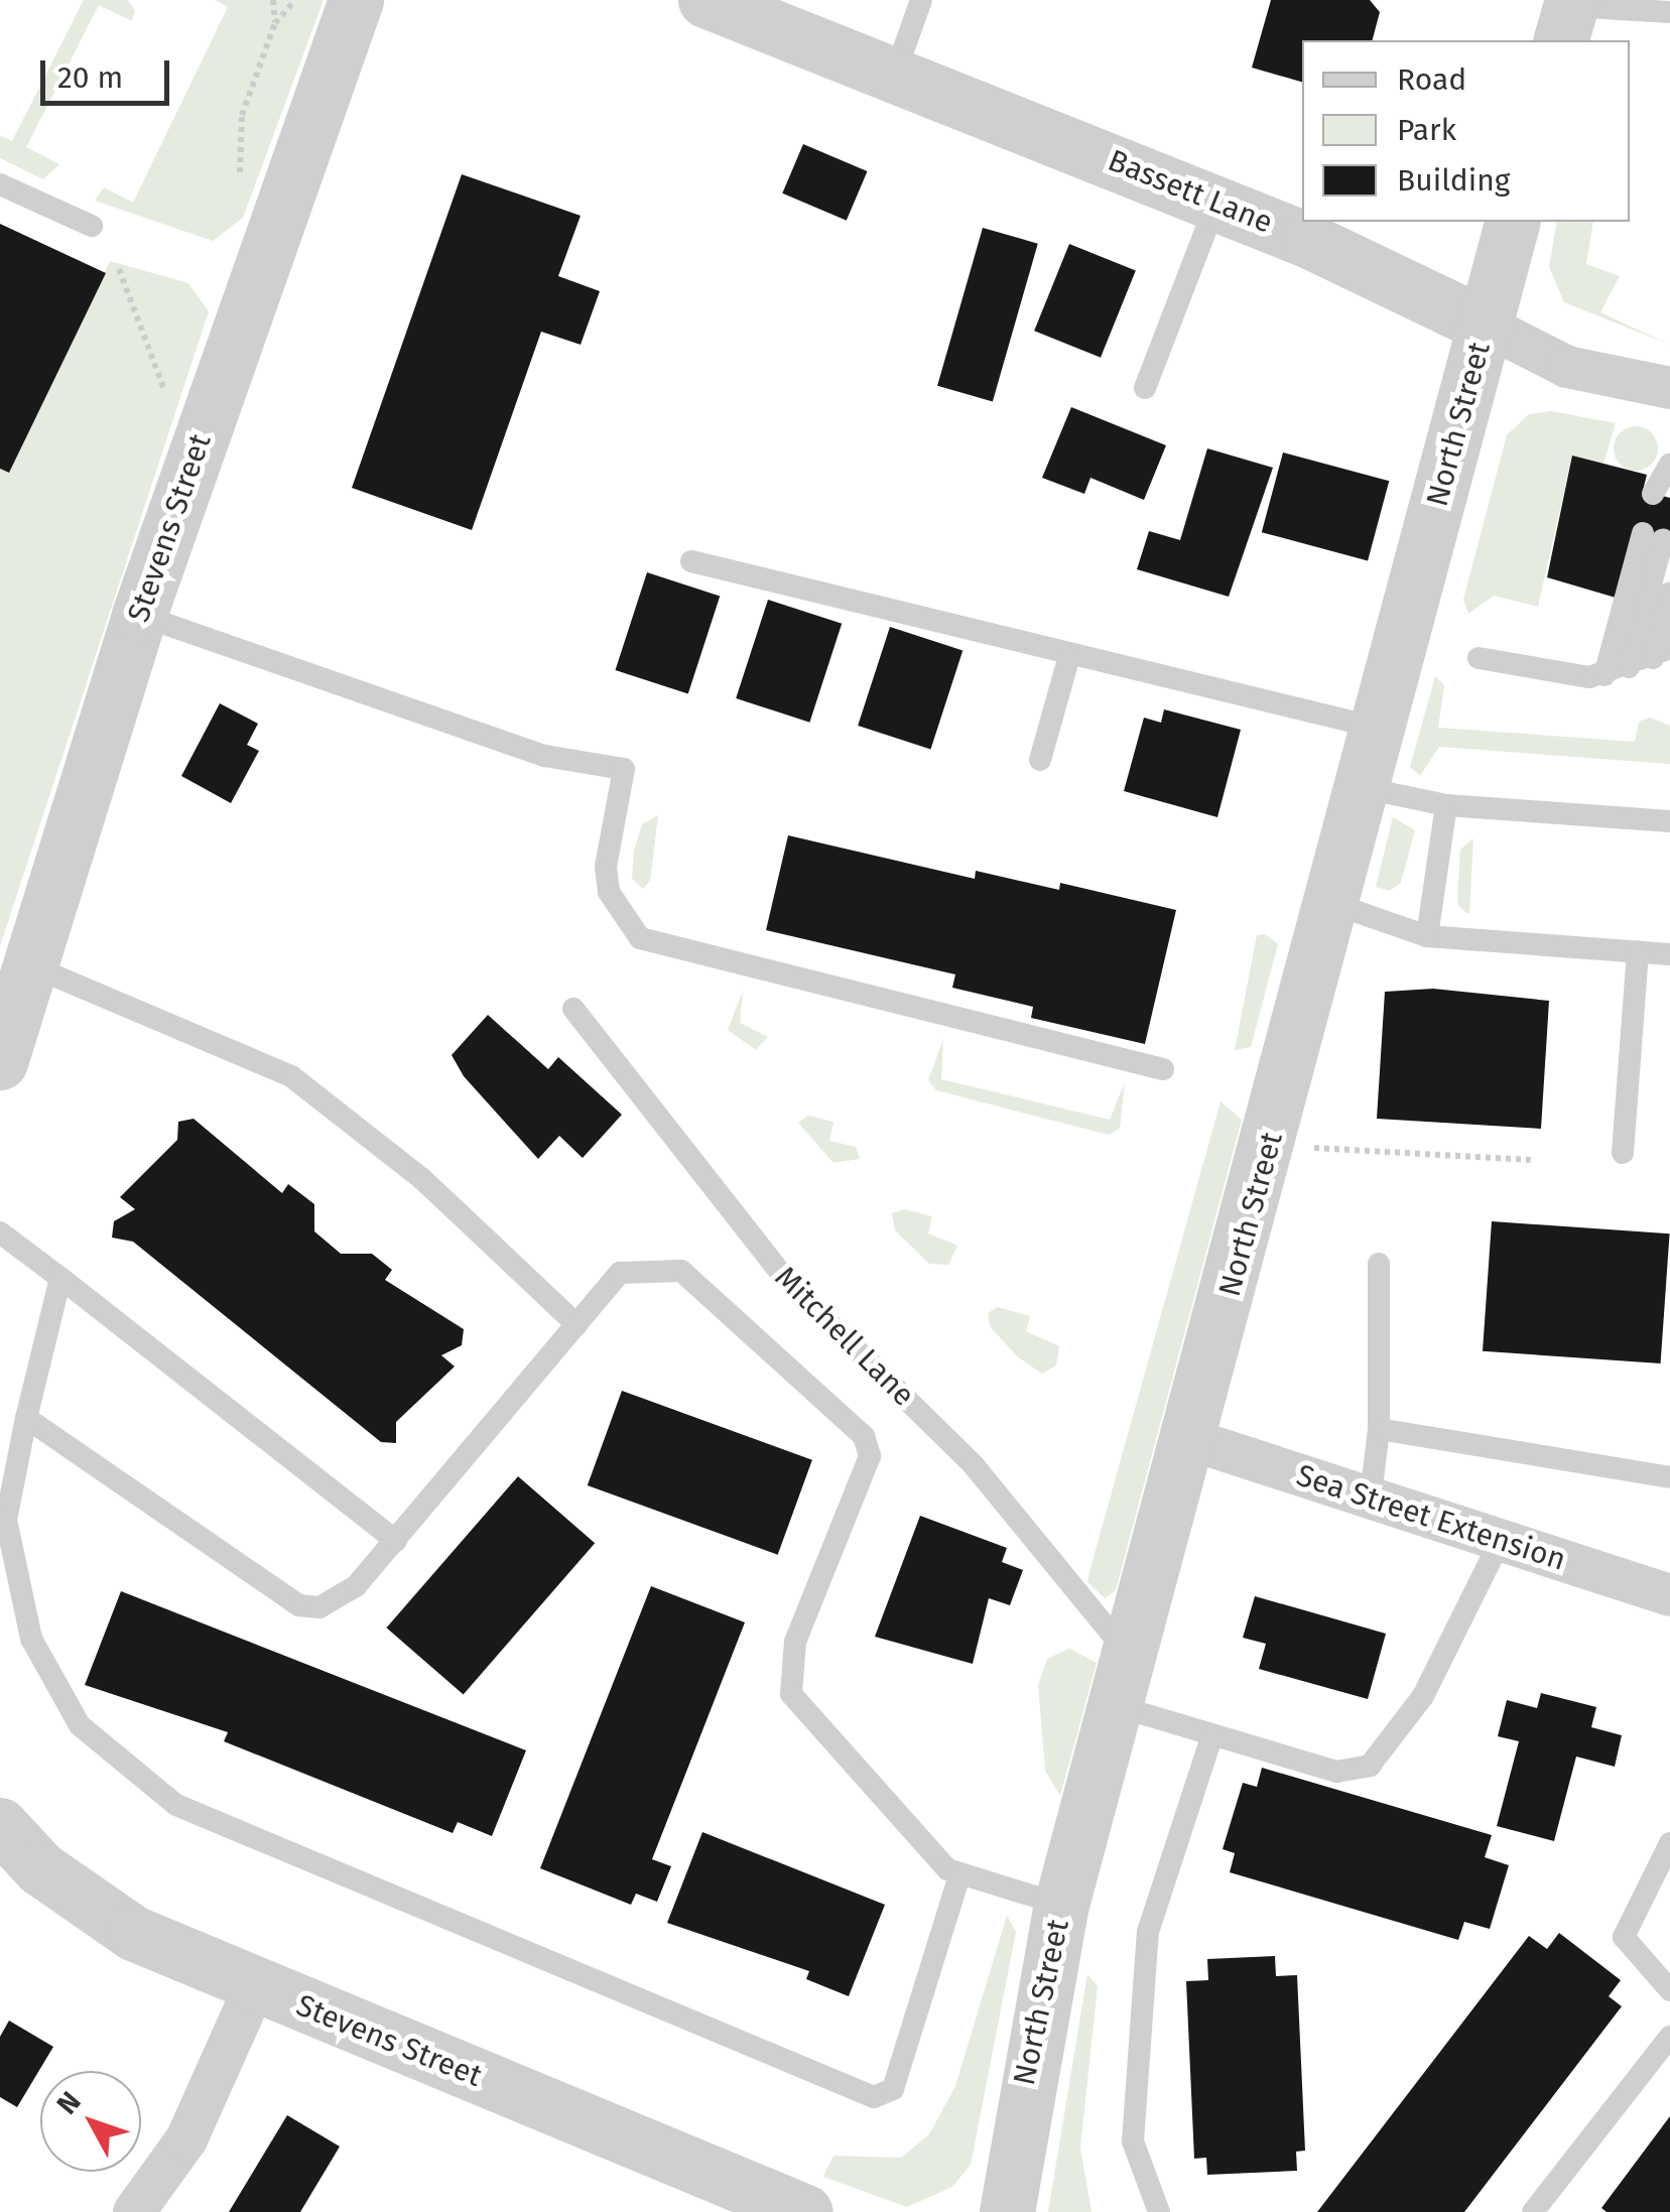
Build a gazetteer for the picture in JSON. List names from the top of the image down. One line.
{"streets":{"street":["Bassett Lane","North Street","Stevens Street","Sea Street Extension"],"lane":["Mitchell Lane"]},"crossings":[["Bassett Lane","North Street"],["North Street","Mitchell Lane"],["North Street","Sea Street Extension"]],"legend":["Road","Park","Building"],"scale_bar":"20 m","north":"top left"}
